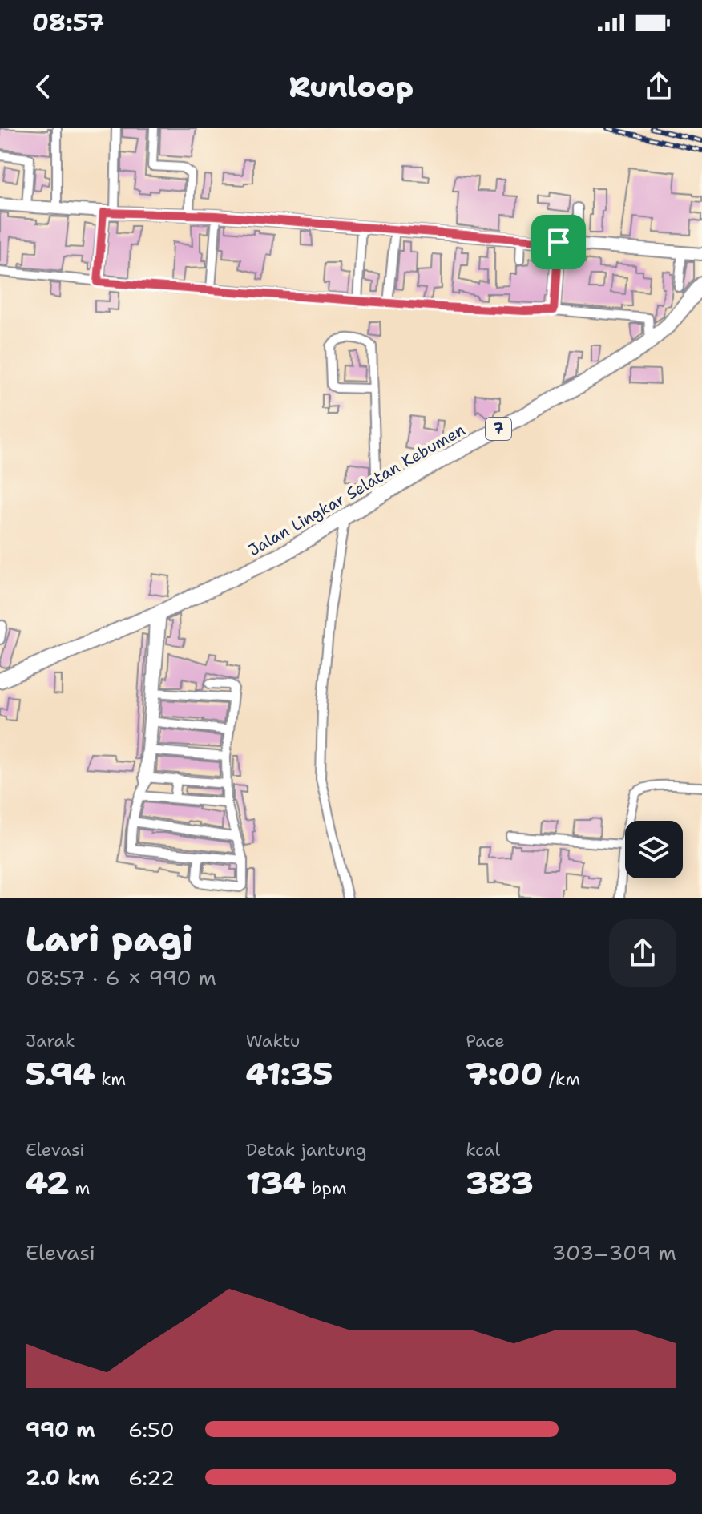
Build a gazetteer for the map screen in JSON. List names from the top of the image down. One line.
{"streets":{"highway":["7","Jalan Lingkar Selatan Kebumen"]},"page":{"status":"08:57","header":"Runloop","heading":["Lari pagi","08:57 · 6 × 990 m"],"stats":[["Jarak","5.94 km"],["Waktu","41:35"],["Pace","7:00 /km"],["Elevasi","42 m"],["Detak jantung","134 bpm"],["kcal","383"]],"chart":["Elevasi","303–309 m"],"list":[{"name":"990 m","note":"6:50"},{"name":"2.0 km","note":"6:22"}]}}
